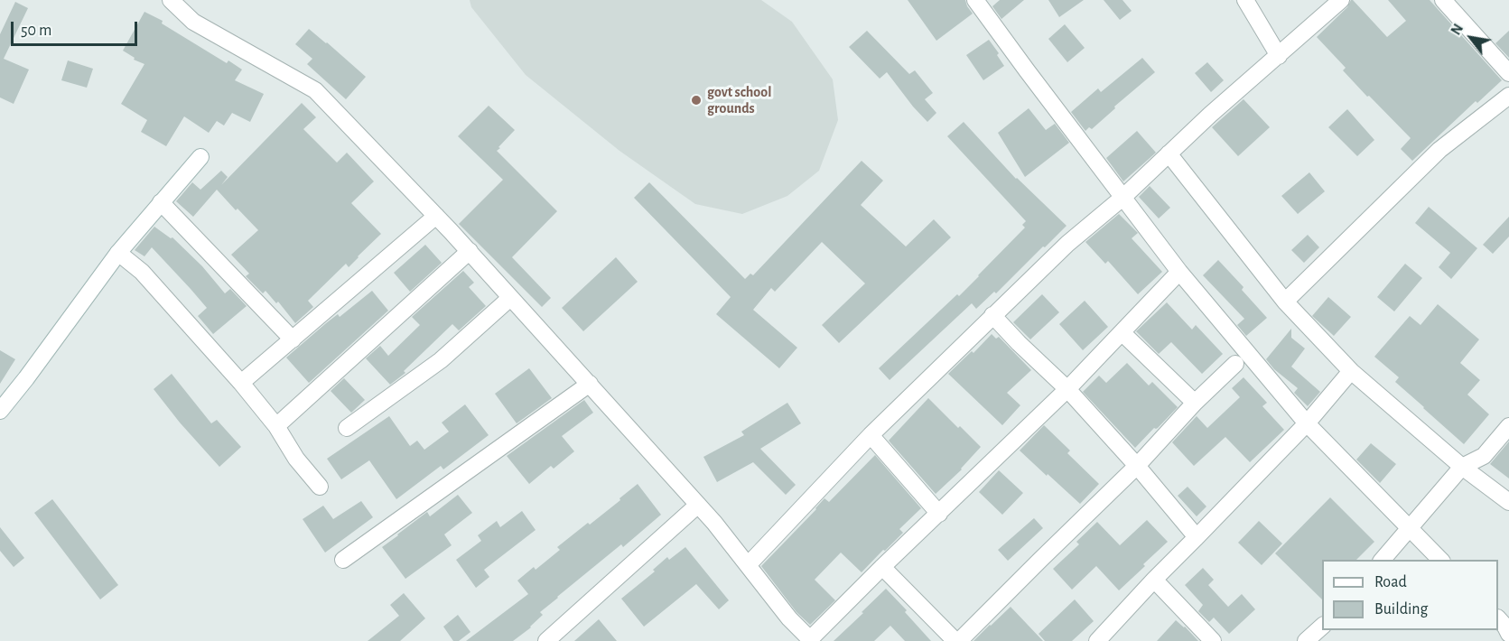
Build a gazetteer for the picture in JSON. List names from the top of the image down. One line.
{"places":["govt school grounds"],"legend":["Road","Building"],"scale_bar":"50 m","north":"top left"}
